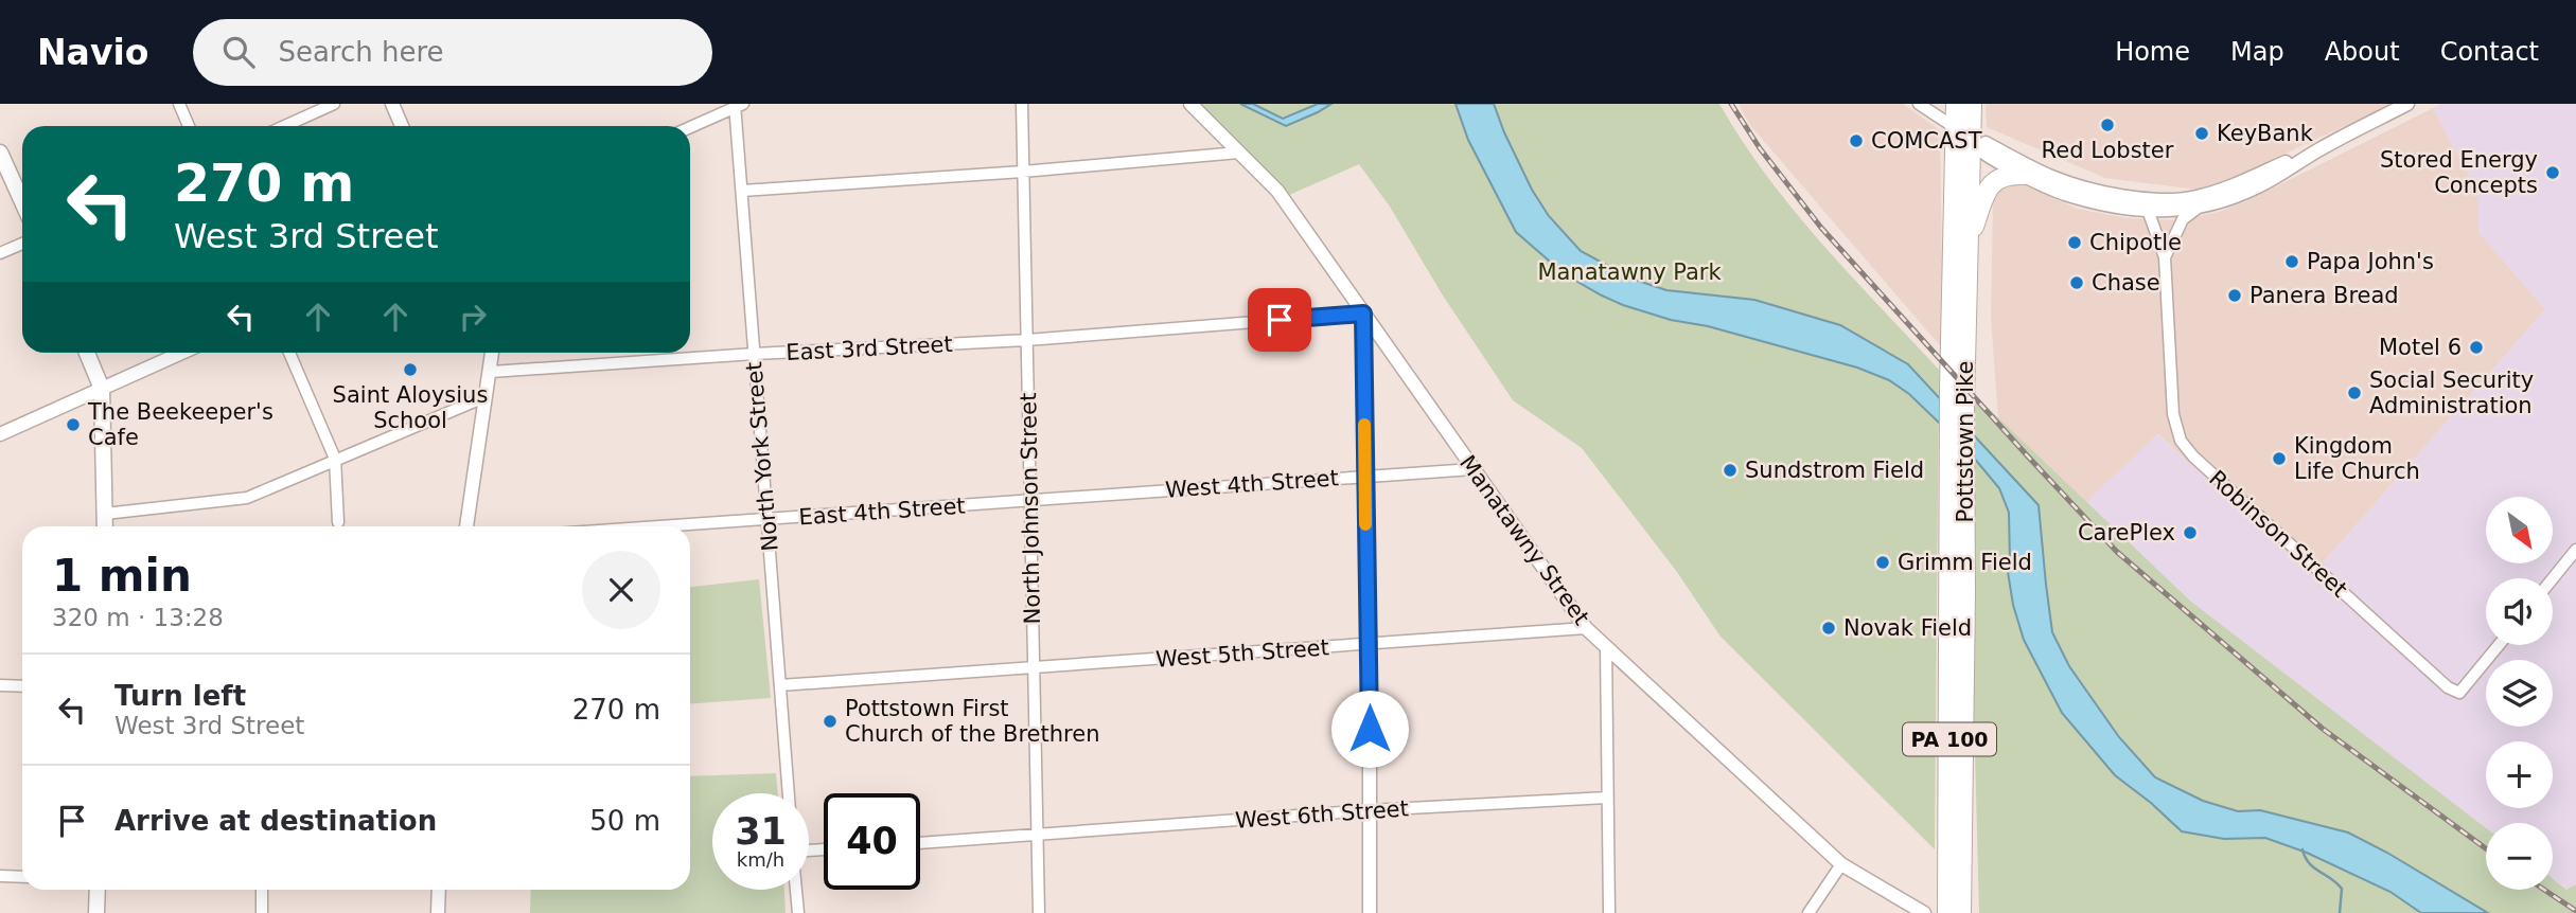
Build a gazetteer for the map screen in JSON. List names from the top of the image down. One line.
{"streets":{"highway":["Pottstown Pike","PA 100"],"street":["East 3rd Street","North York Street","West 4th Street","North Johnson Street","East 4th Street","Robinson Street","Manatawny Street","West 5th Street","West 6th Street"]},"crossings":[["East 3rd Street","North York Street"],["East 3rd Street","North Johnson Street"],["East 3rd Street","Manatawny Street"],["North York Street","East 4th Street"],["North York Street","West 5th Street"],["West 4th Street","North Johnson Street"],["West 4th Street","East 4th Street"],["West 4th Street","Manatawny Street"],["North Johnson Street","East 4th Street"],["North Johnson Street","West 5th Street"],["North Johnson Street","West 6th Street"],["Manatawny Street","West 5th Street"]],"parks":["Manatawny Park"],"places":["Red Lobster","KeyBank","COMCAST","Stored Energy Concepts","Chipotle","Papa John's","Chase","Panera Bread","Motel 6","Saint Aloysius School","Social Security Administration","The Beekeeper's Cafe","Kingdom Life Church","Sundstrom Field","CarePlex","Grimm Field","Novak Field","Pottstown First Church of the Brethren"],"north":"bottom right","page":{"header":"Navio","search":"Search here","nav":["Home","Map","About","Contact"],"turn":["270 m","West 3rd Street"],"map_buttons":["+","−"],"heading":["1 min","320 m · 13:28"],"list":[{"name":"Turn left","note":"West 3rd Street","value":"270 m"},{"name":"Arrive at destination","value":"50 m"}],"speed":"31 km/h","limit":"40"}}
